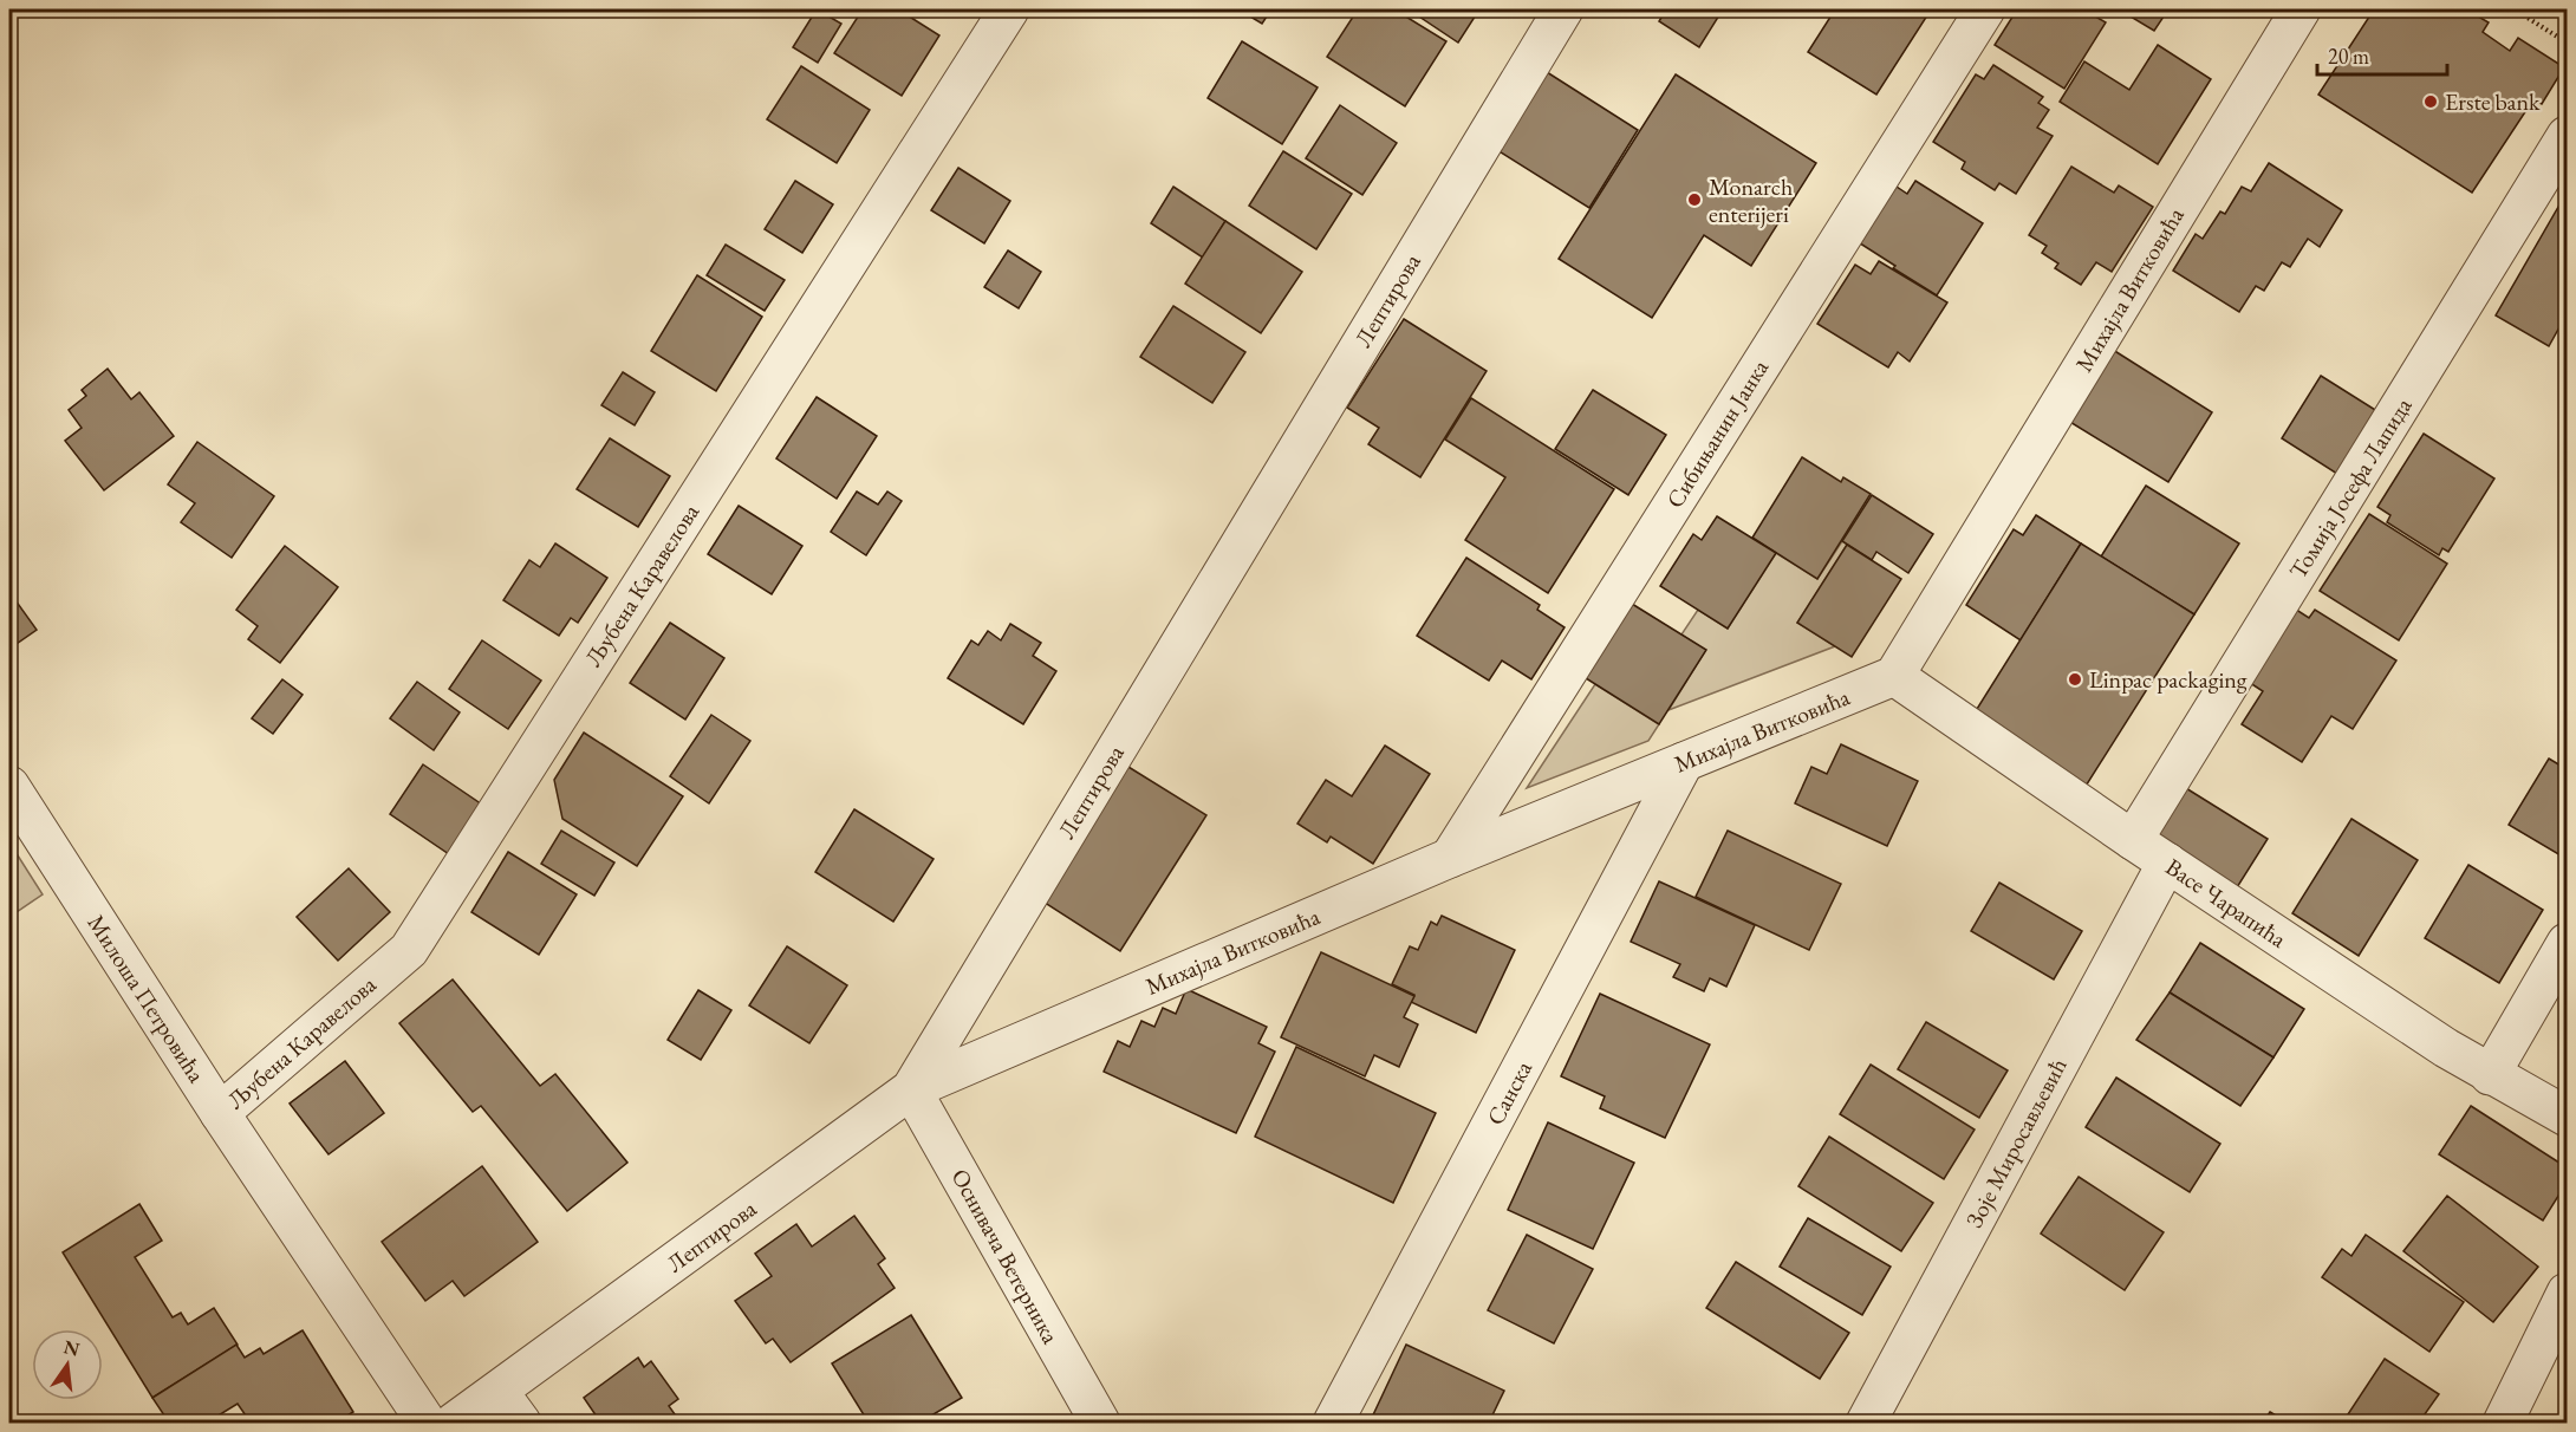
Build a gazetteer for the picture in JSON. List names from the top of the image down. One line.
{"streets":{"street":["Михајла Витковића","Лептирова","Сибињанин Јанка","Томија Јосефа Лапида","Љубена Каравелова","Васе Чарапића","Милоша Петровића","Санска","Зоје Миросављевић","Оснивача Ветерника"]},"crossings":[["Михајла Витковића","Лептирова"],["Михајла Витковића","Сибињанин Јанка"],["Михајла Витковића","Васе Чарапића"],["Михајла Витковића","Санска"],["Михајла Витковића","Оснивача Ветерника"],["Лептирова","Оснивача Ветерника"],["Томија Јосефа Лапида","Васе Чарапића"],["Љубена Каравелова","Милоша Петровића"],["Васе Чарапића","Зоје Миросављевић"]],"places":["Erste bank","Monarch enterijeri","Linpac packaging"],"scale_bar":"20 m","north":"top"}
